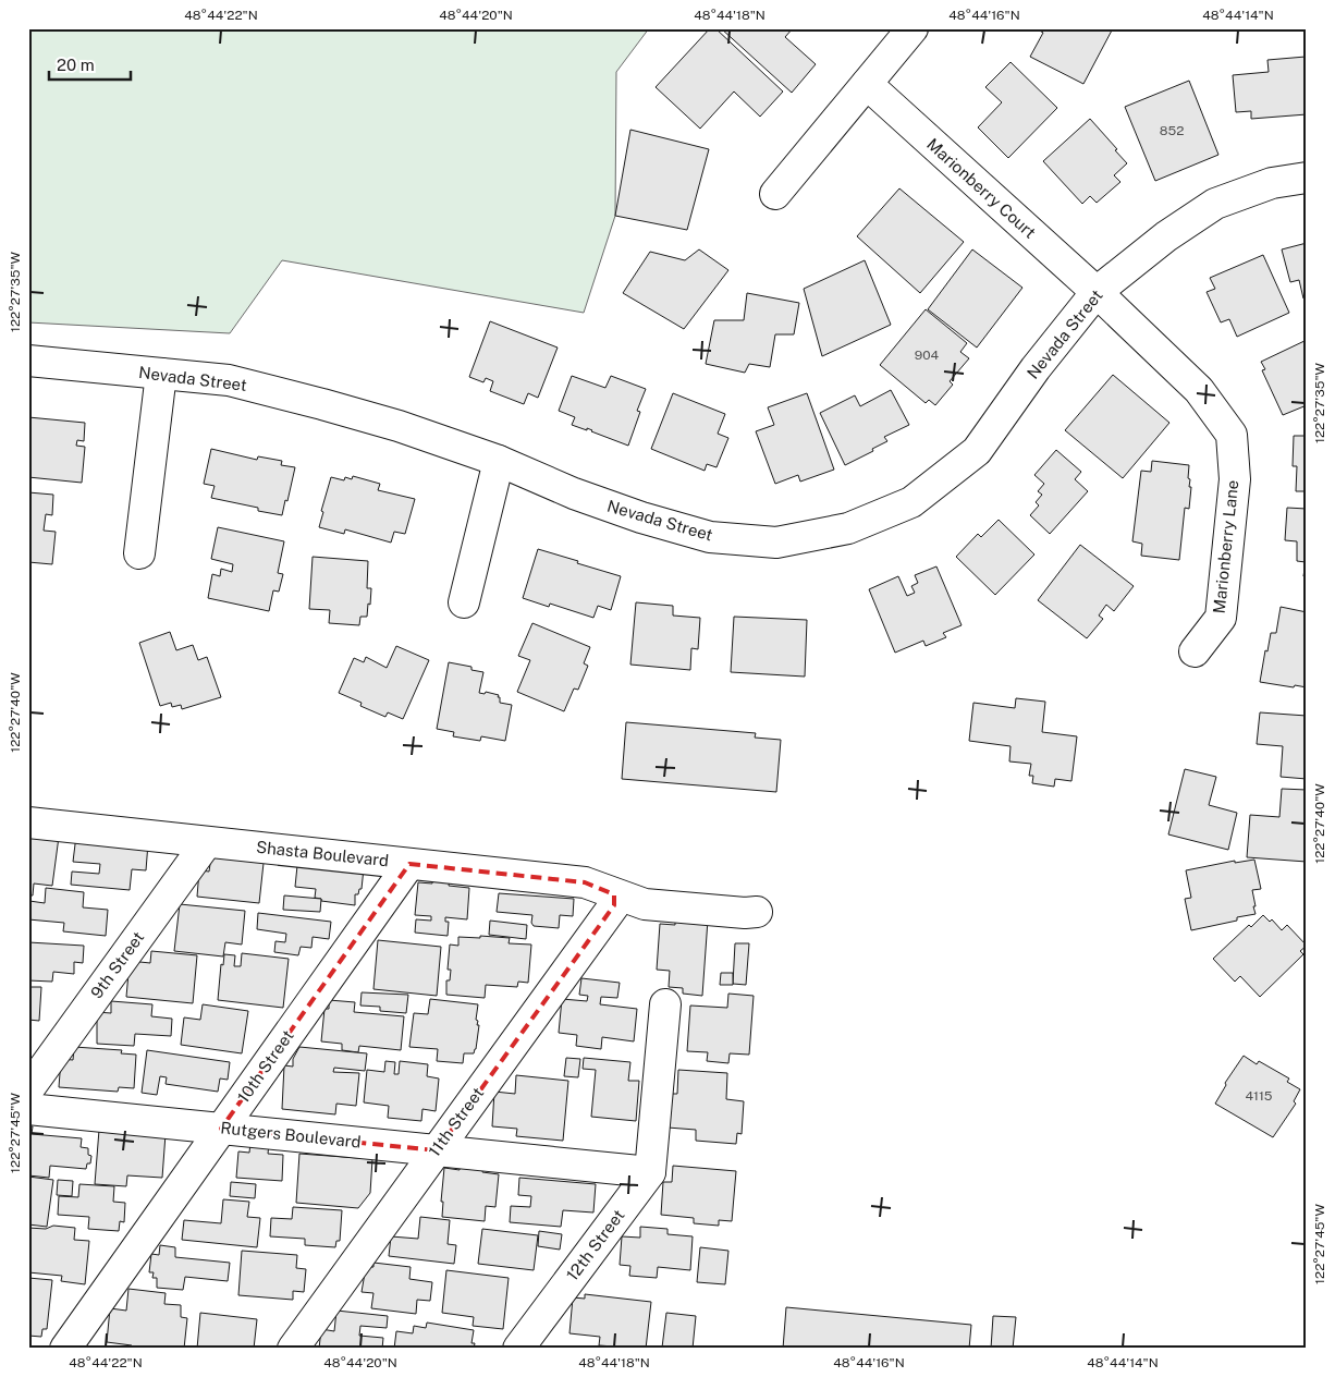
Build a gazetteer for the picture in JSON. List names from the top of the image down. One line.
{"streets":{"street":["Marionberry Court","Nevada Street","Marionberry Lane","Shasta Boulevard","9th Street","10th Street","11th Street","Rutgers Boulevard","12th Street"]},"crossings":[["Marionberry Court","Nevada Street"],["Marionberry Court","Marionberry Lane"],["Nevada Street","Marionberry Lane"],["Shasta Boulevard","9th Street"],["Shasta Boulevard","10th Street"],["Shasta Boulevard","11th Street"],["10th Street","Rutgers Boulevard"],["11th Street","Rutgers Boulevard"],["Rutgers Boulevard","12th Street"]],"house_numbers":["852","904","4115"],"scale_bar":"20 m","coordinates":["48°44'22\"N","48°44'20\"N","48°44'18\"N","48°44'16\"N","48°44'14\"N","122°27'35\"W","122°27'40\"W","122°27'45\"W"]}
